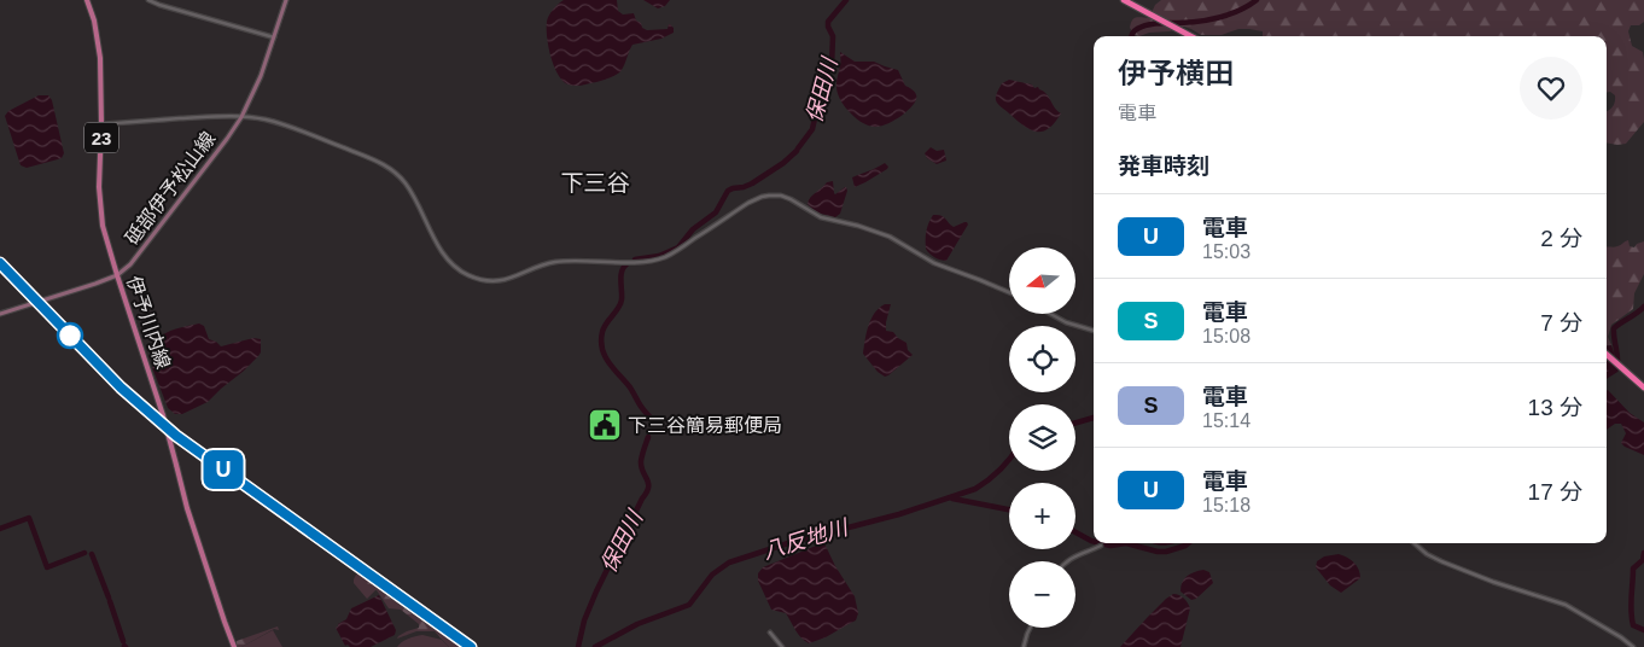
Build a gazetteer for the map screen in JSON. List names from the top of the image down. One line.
{"streets":{"main road":["23","砥部伊予松山線","伊予川内線"]},"crossings":[["砥部伊予松山線","伊予川内線"]],"districts":["下三谷"],"water":["保田川","八反地川"],"places":{"public building":["下三谷簡易郵便局"]},"north":"left","page":{"on_map":"U","heading":[["伊予横田","電車"],"発車時刻"],"list":[{"mark":"U","name":"電車","note":"15:03","value":"2 分"},{"mark":"S","name":"電車","note":"15:08","value":"7 分"},{"mark":"S","name":"電車","note":"15:14","value":"13 分"},{"mark":"U","name":"電車","note":"15:18","value":"17 分"}],"map_buttons":["+","−"]}}
